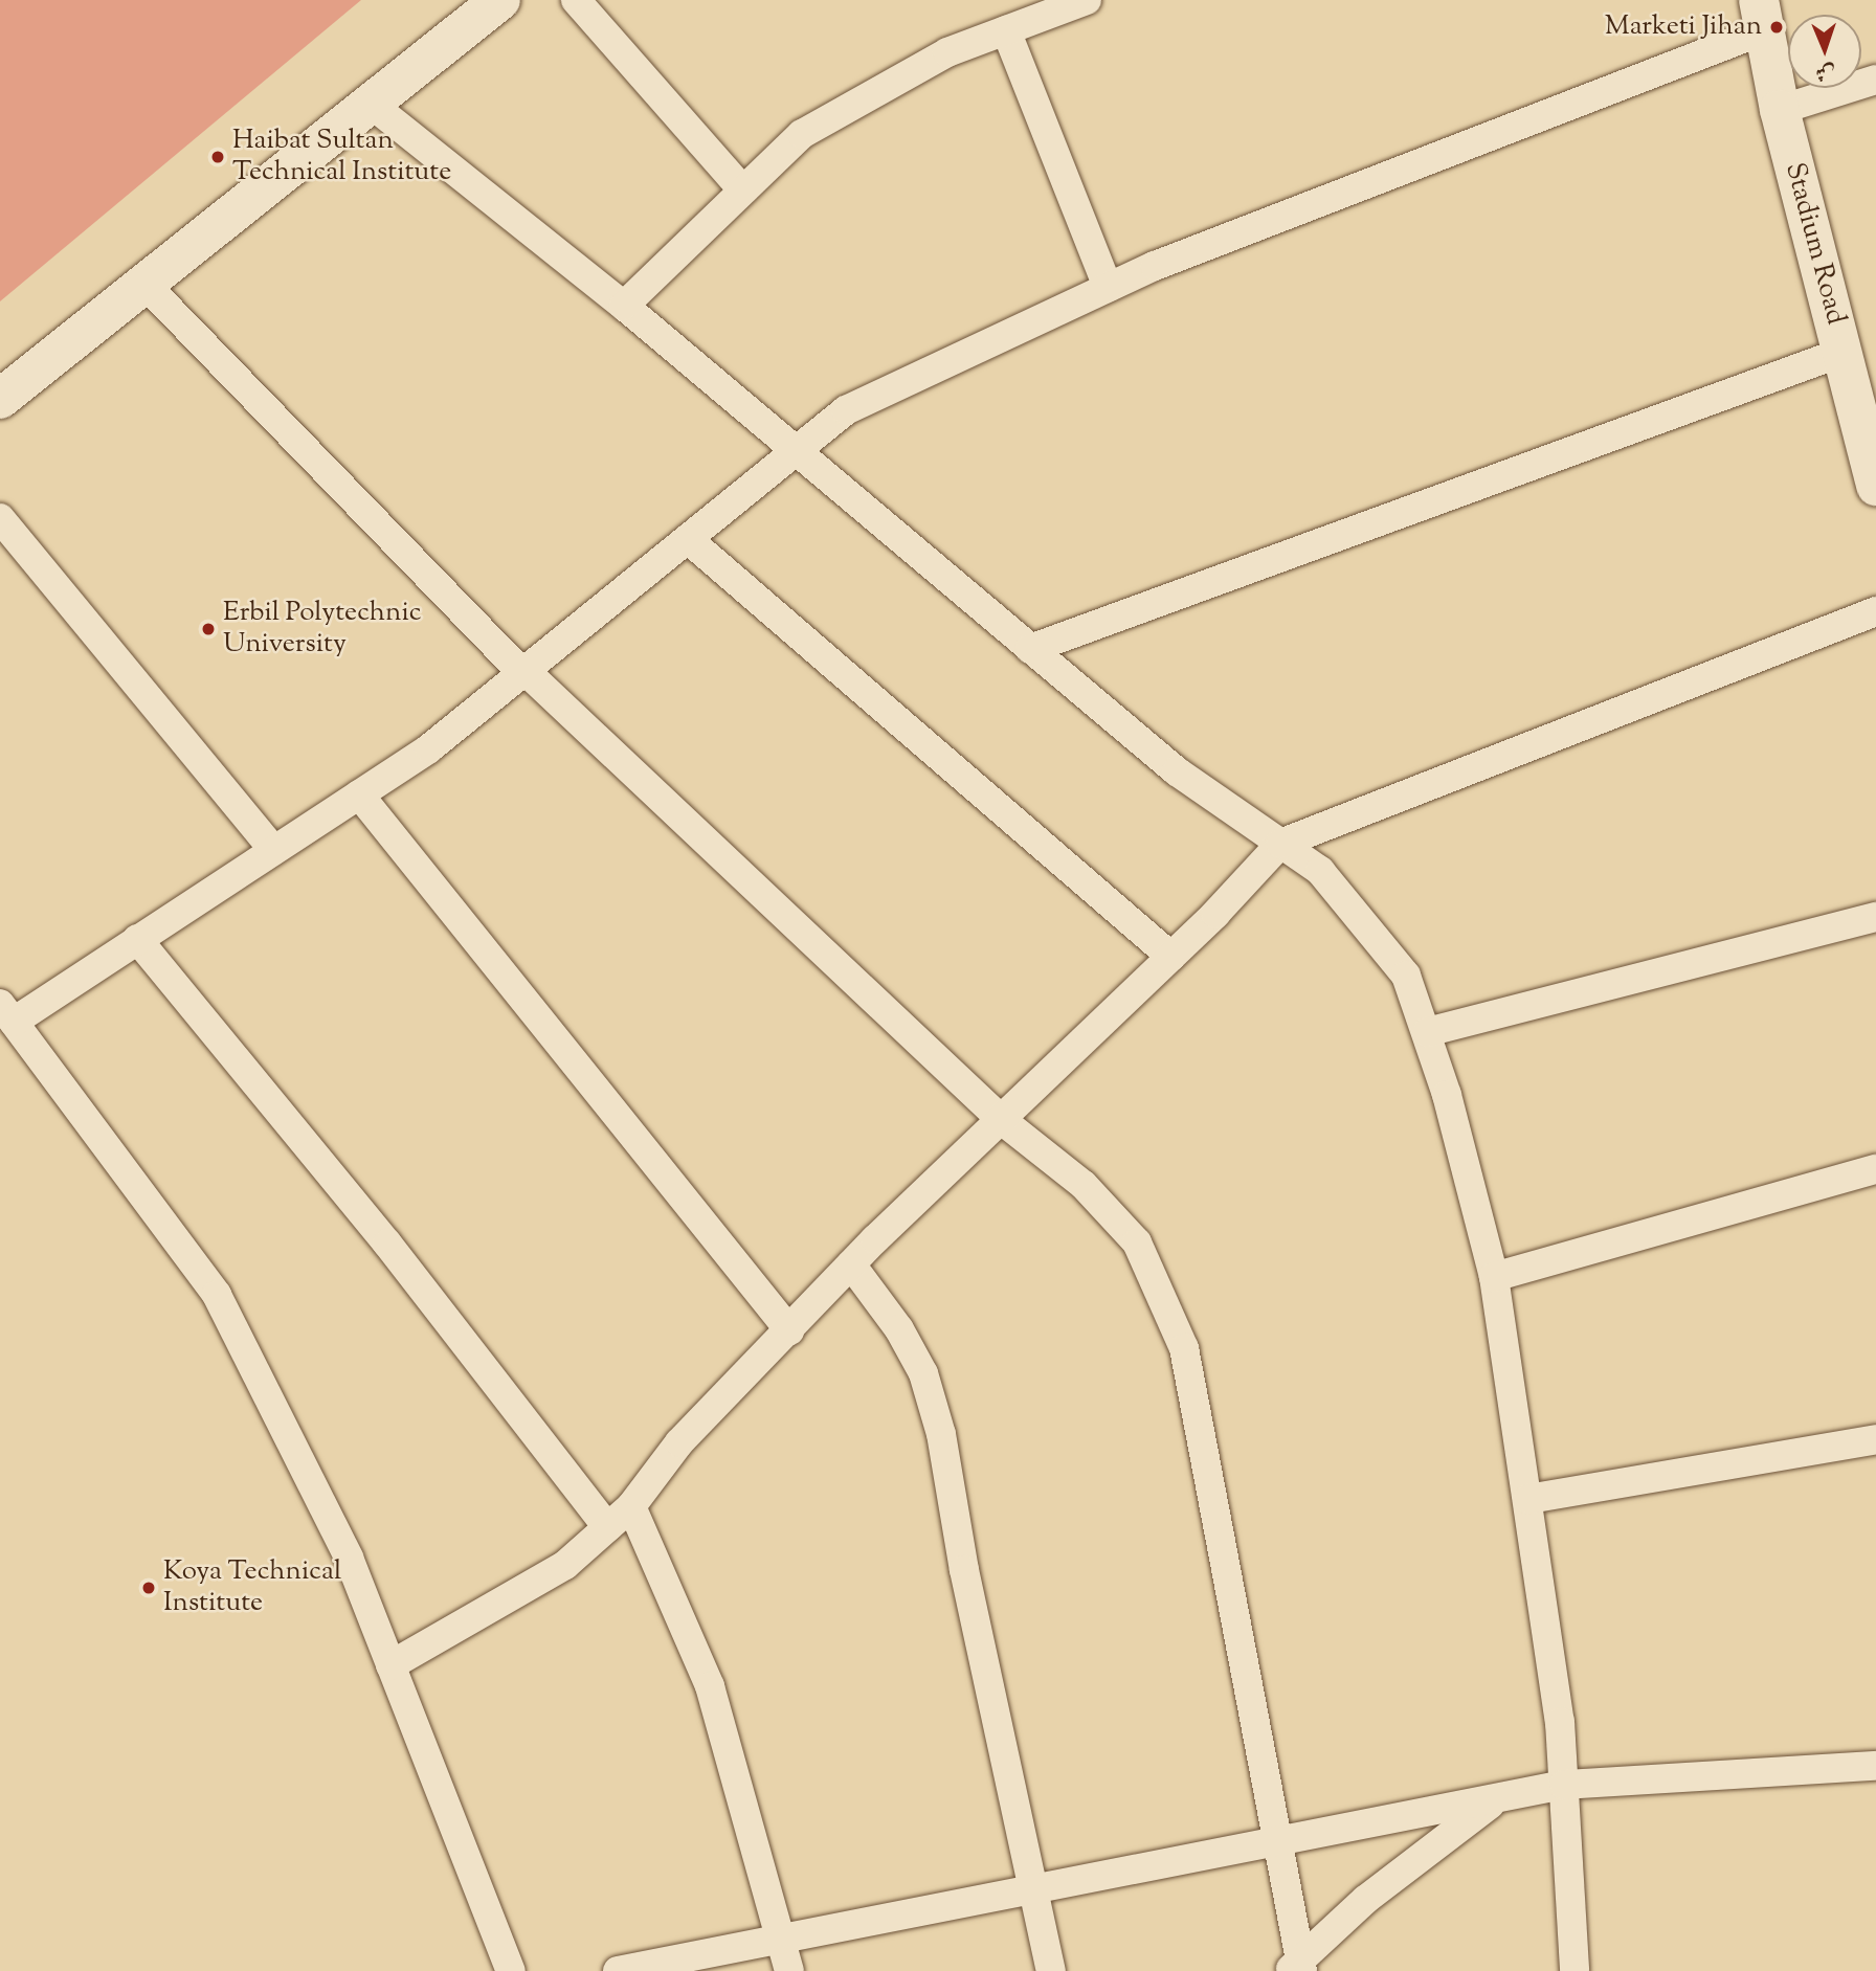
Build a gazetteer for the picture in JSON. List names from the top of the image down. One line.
{"streets":{"street":["Stadium Road"]},"places":["Marketi Jihan","Haibat Sultan Technical Institute","Erbil Polytechnic University","Koya Technical Institute"],"north":"bottom"}
